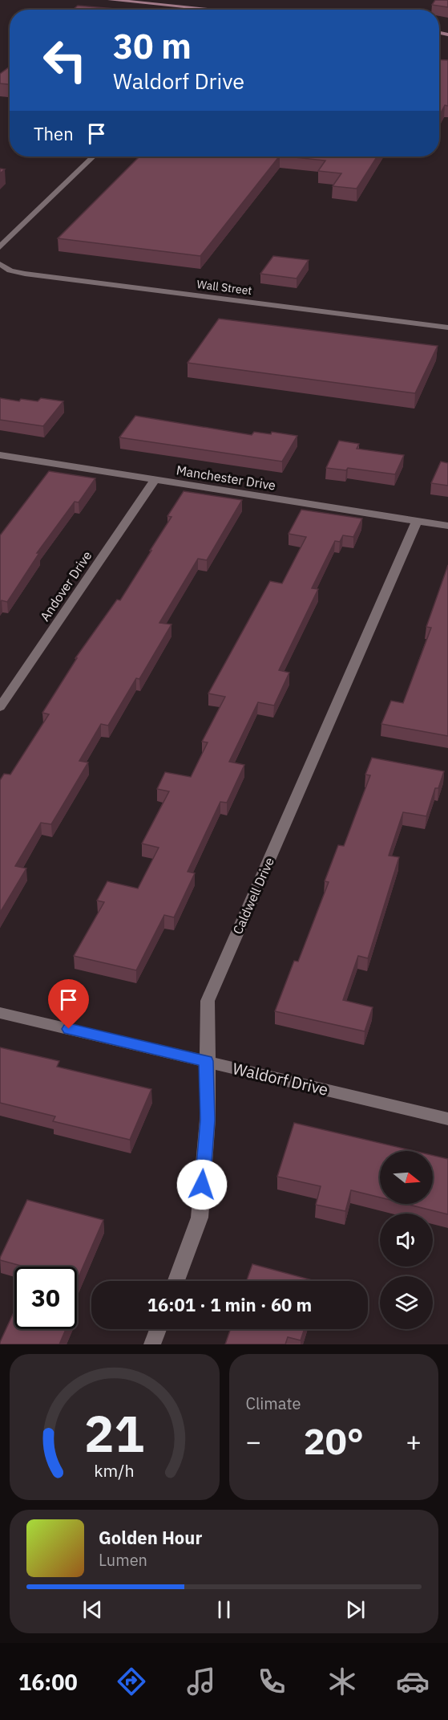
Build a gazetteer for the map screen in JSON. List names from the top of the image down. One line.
{"streets":{"street":["Wall Street","Manchester Drive","Andover Drive","Caldwell Drive","Waldorf Drive"]},"crossings":[["Manchester Drive","Andover Drive"],["Manchester Drive","Caldwell Drive"],["Caldwell Drive","Waldorf Drive"]],"north":"right","page":{"turn":["30 m","Waldorf Drive"],"then":"Then","limit":"30","trip":"16:01 · 1 min · 60 m","tile":"Climate","heat":["−","20°","+"],"song":["Golden Hour","Lumen"],"tabs":"16:00","gauge":["21","km/h"]}}
